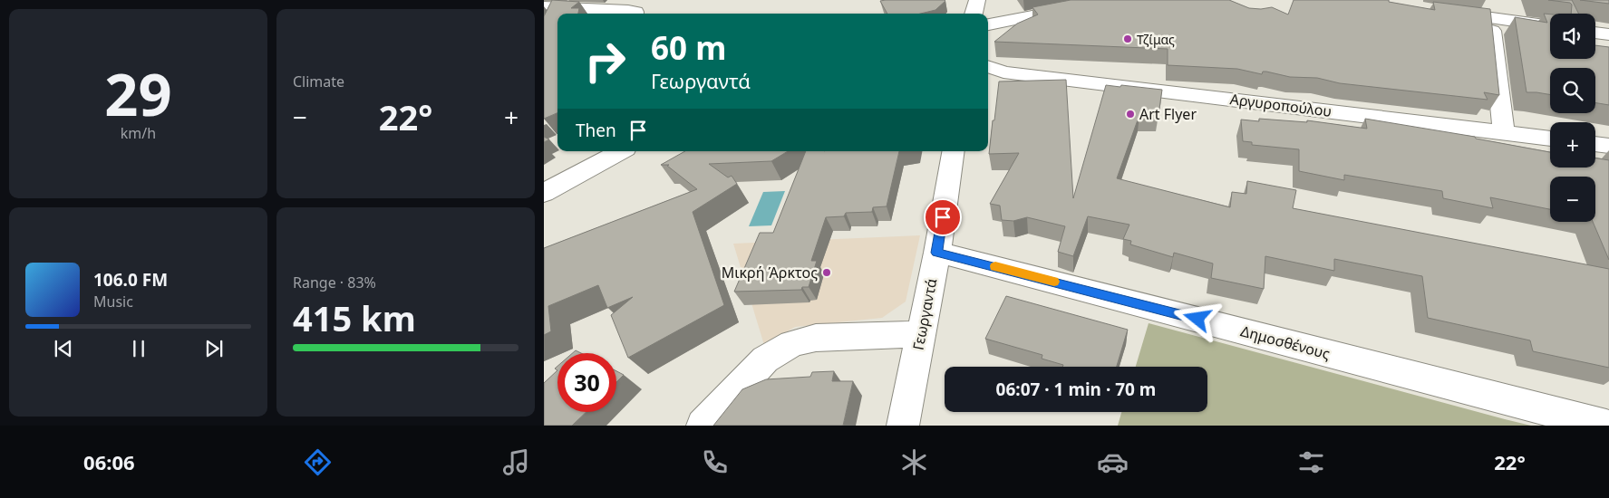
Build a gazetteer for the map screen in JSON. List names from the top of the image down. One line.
{"streets":{"street":["Αργυροπούλου","Γεωργαντά","Δημοσθένους"]},"crossings":[["Γεωργαντά","Δημοσθένους"]],"places":["Τζίμας","Art Flyer","Μικρή Άρκτος"],"page":{"tile":[["29","km/h"],"Climate",["Range · 83%","415 km"]],"map_buttons":["+","−"],"turn":["60 m","Γεωργαντά"],"heat":["−","22°","+"],"then":"Then","song":["106.0 FM","Music"],"limit":"30","trip":"06:07 · 1 min · 70 m","tabs":["06:06","22°"]}}
